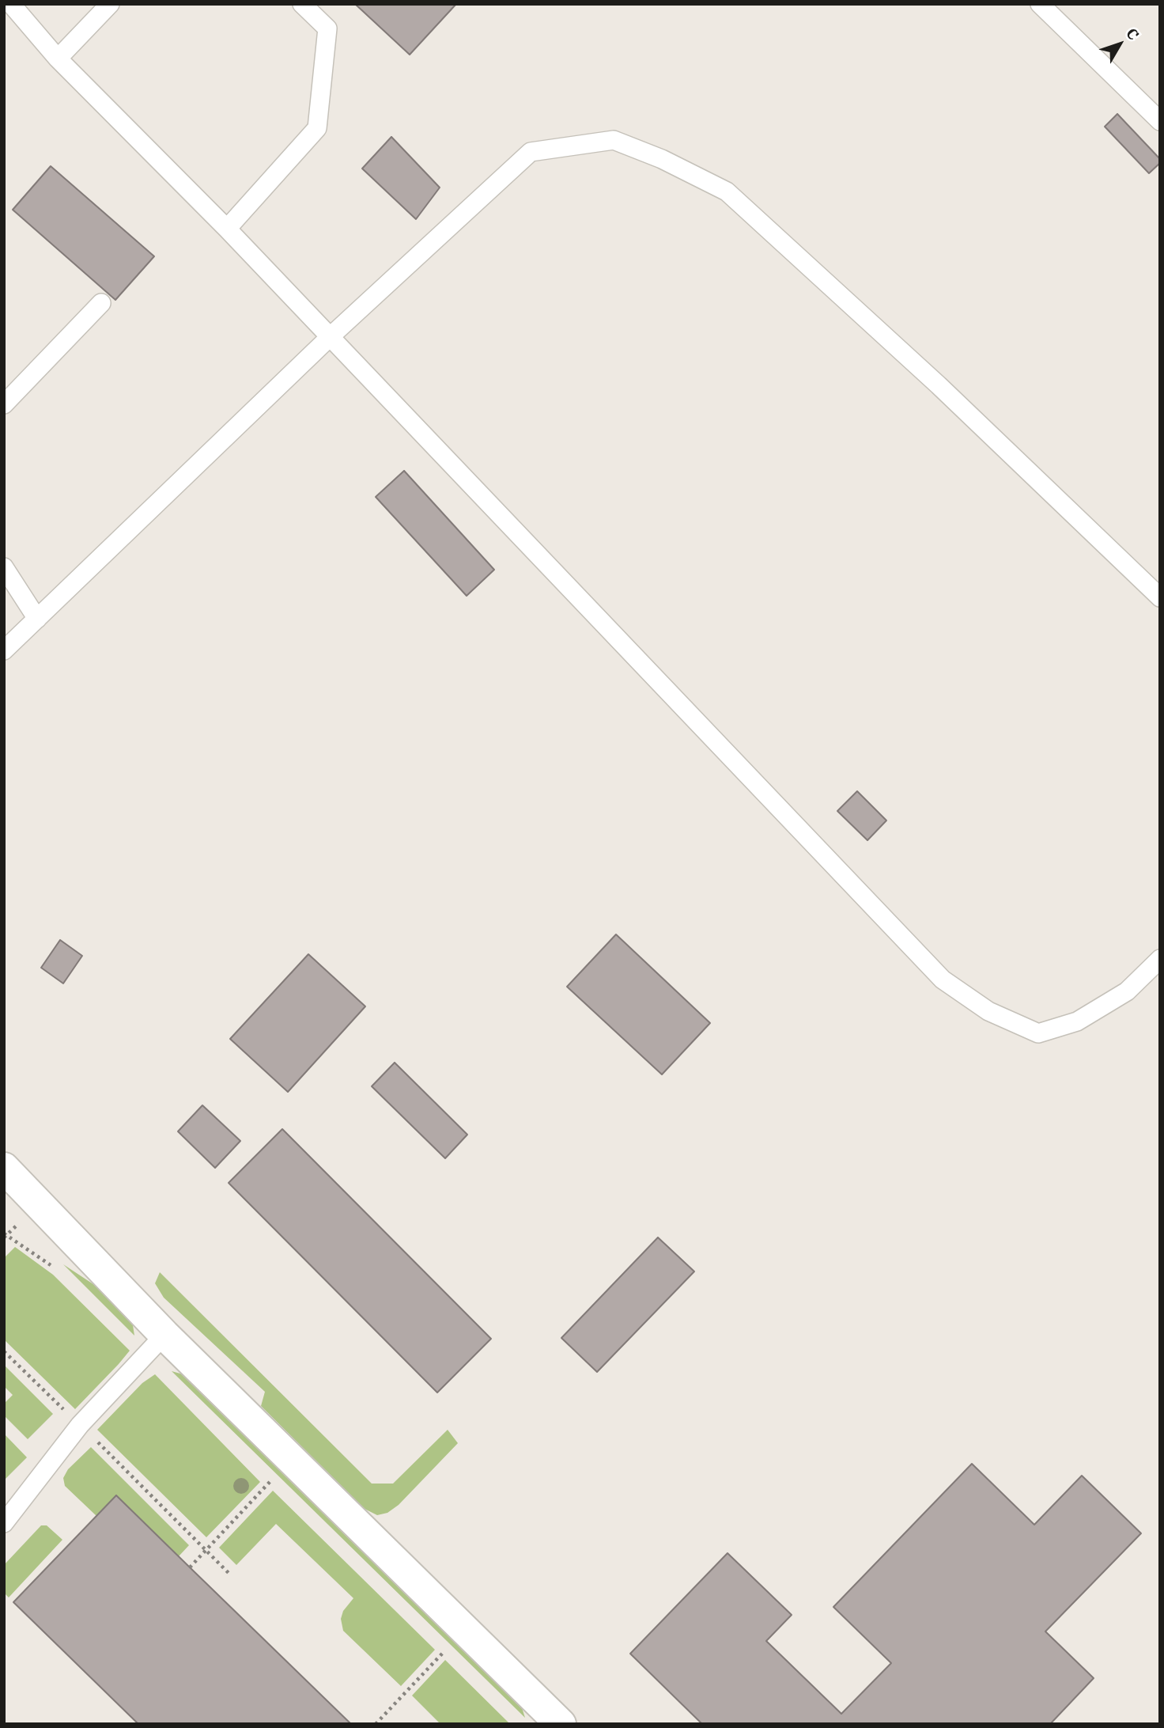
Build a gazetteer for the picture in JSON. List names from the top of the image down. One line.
{"north":"top right"}
